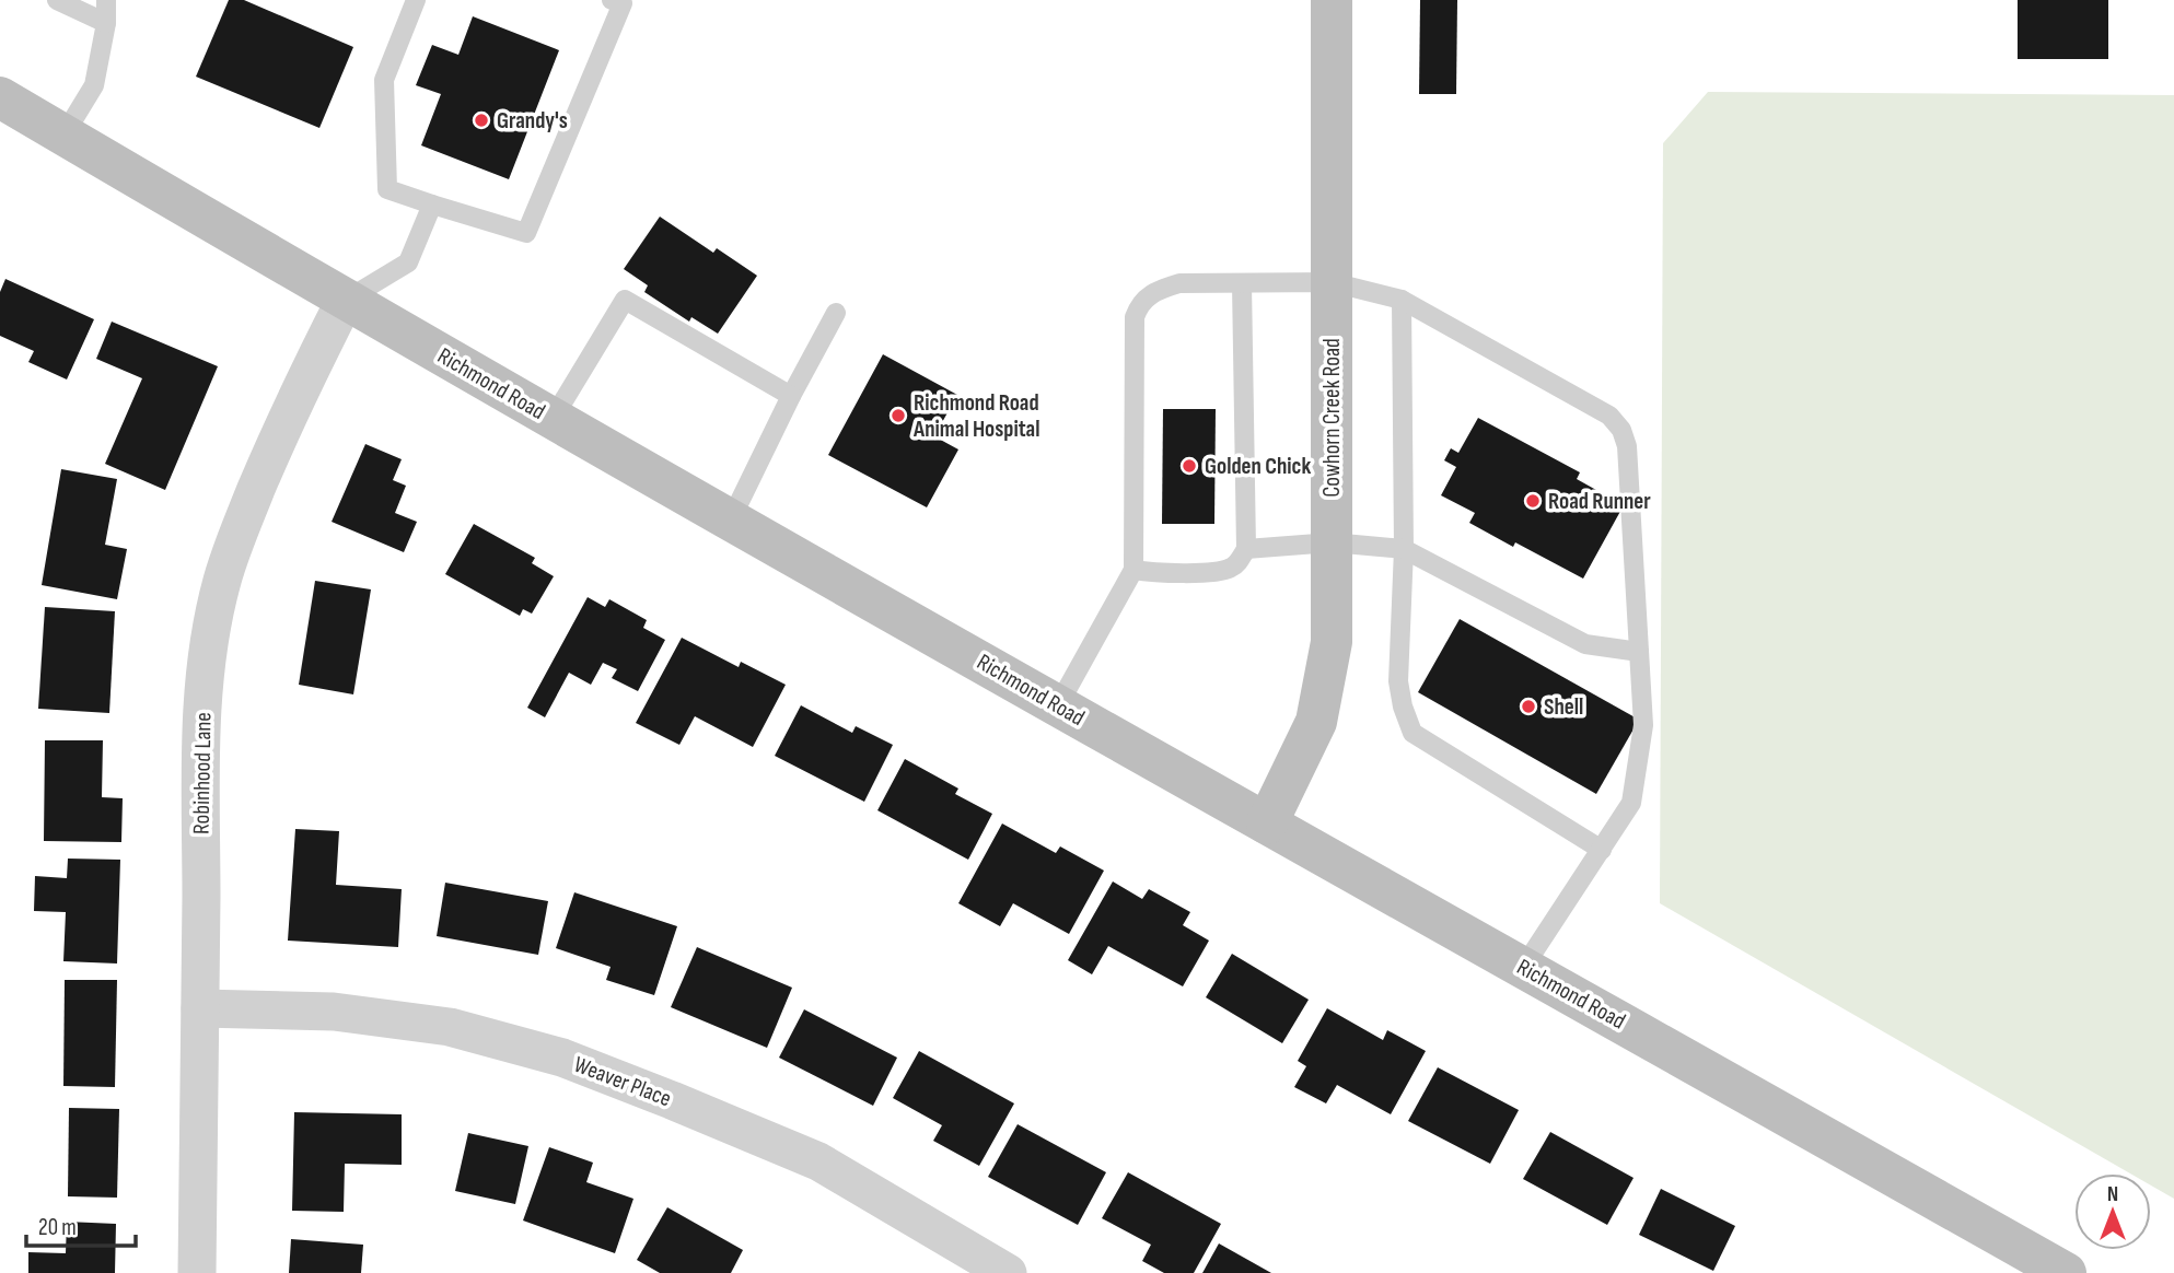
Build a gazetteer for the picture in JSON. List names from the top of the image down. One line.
{"streets":{"main road":["Richmond Road","Cowhorn Creek Road"],"street":["Robinhood Lane","Weaver Place"]},"crossings":[["Richmond Road","Cowhorn Creek Road"],["Richmond Road","Robinhood Lane"],["Robinhood Lane","Weaver Place"]],"places":["Grandy's","Richmond Road Animal Hospital","Golden Chick","Road Runner","Shell"],"scale_bar":"20 m","north":"top"}
